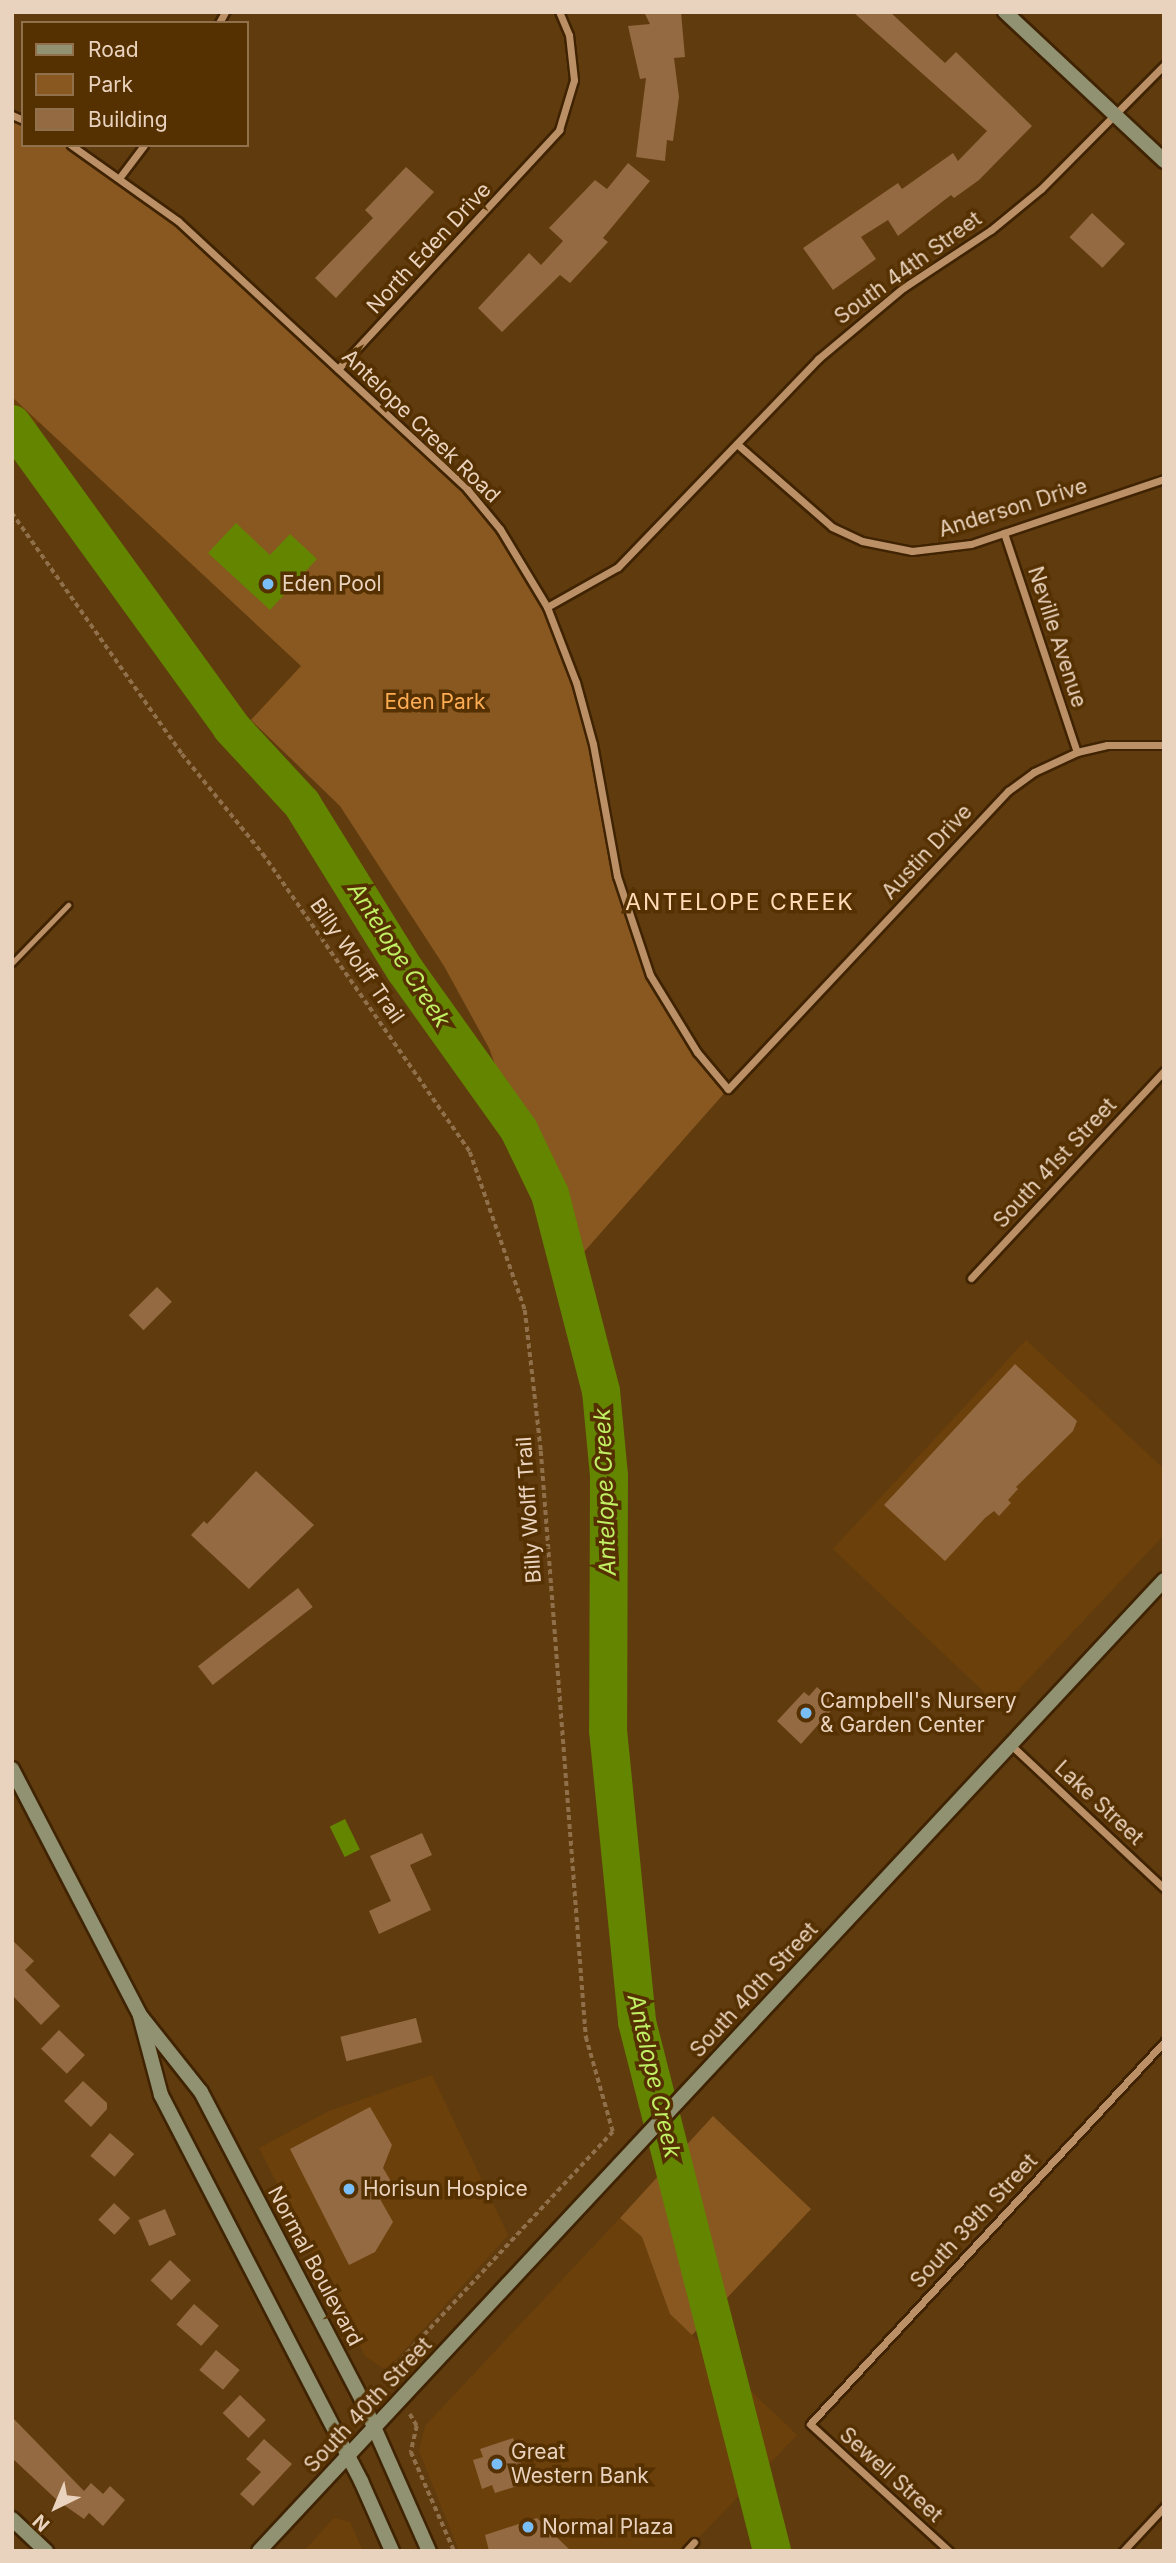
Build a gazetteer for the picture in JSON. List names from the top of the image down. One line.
{"streets":{"main road":["South 40th Street","Normal Boulevard"],"street":["North Eden Drive","South 44th Street","Antelope Creek Road","Anderson Drive","Neville Avenue","Austin Drive","South 41st Street","Lake Street","South 39th Street","Sewell Street"],"path":["Billy Wolff Trail"]},"crossings":[["North Eden Drive","Antelope Creek Road"],["South 44th Street","Antelope Creek Road"],["South 44th Street","Anderson Drive"],["Antelope Creek Road","Austin Drive"],["Anderson Drive","Neville Avenue"],["Neville Avenue","Austin Drive"],["Billy Wolff Trail","South 40th Street"],["Lake Street","South 40th Street"],["South 40th Street","Normal Boulevard"],["South 39th Street","Sewell Street"]],"districts":["ANTELOPE CREEK"],"water":["Antelope Creek"],"parks":["Eden Park"],"places":["Eden Pool","Campbell's Nursery & Garden Center","Horisun Hospice","Great Western Bank","Normal Plaza"],"legend":["Road","Park","Building"],"north":"bottom left"}
